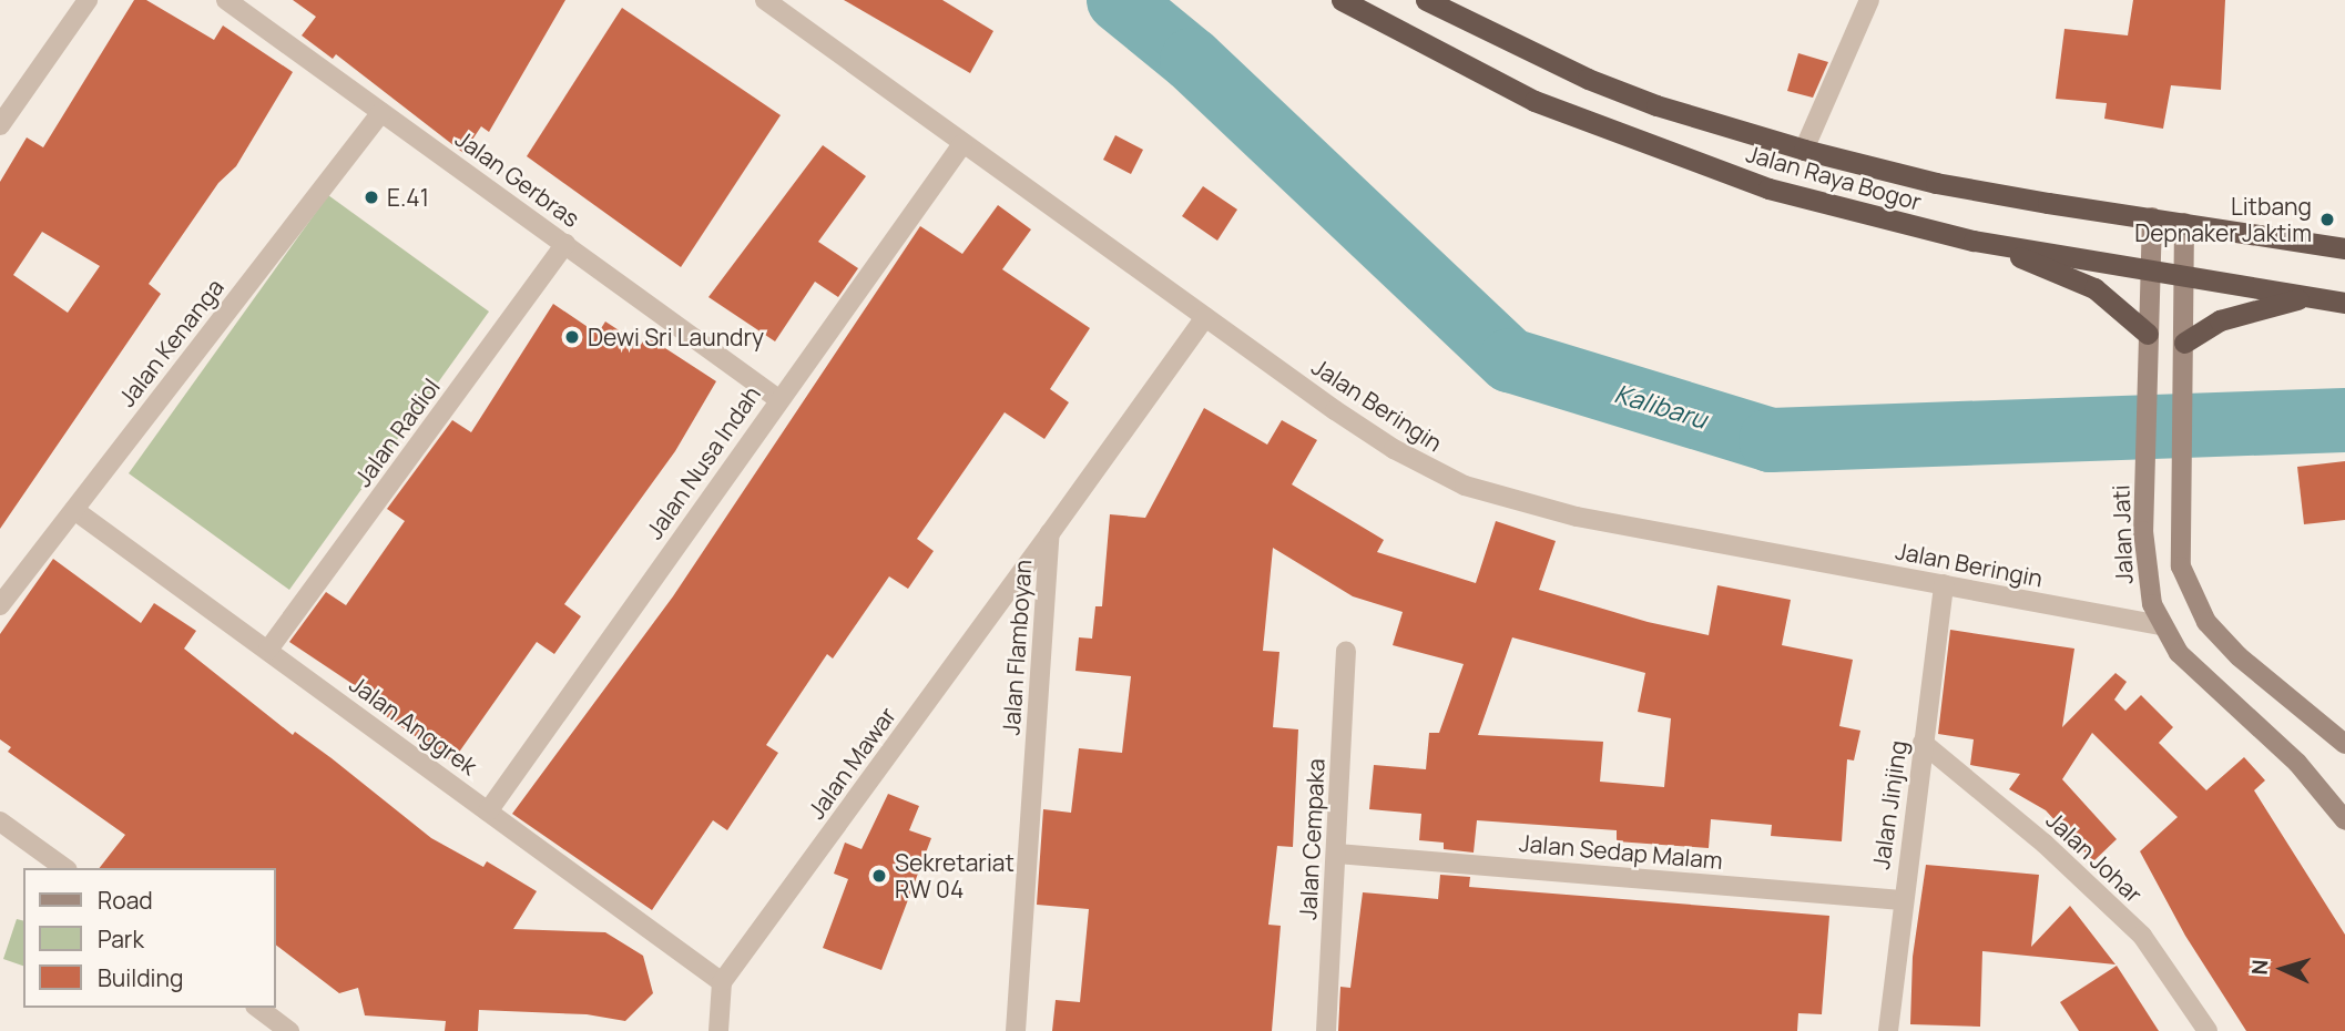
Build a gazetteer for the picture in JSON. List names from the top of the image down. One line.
{"streets":{"highway":["Jalan Raya Bogor"],"main road":["Jalan Jati"],"street":["Jalan Gerbras","Jalan Kenanga","Jalan Beringin","Jalan Radiol","Jalan Nusa Indah","Jalan Flamboyan","Jalan Anggrek","Jalan Mawar","Jalan Jinjing","Jalan Cempaka","Jalan Sedap Malam","Jalan Johar"]},"crossings":[["Jalan Raya Bogor","Jalan Jati"],["Jalan Gerbras","Jalan Kenanga"],["Jalan Gerbras","Jalan Radiol"],["Jalan Gerbras","Jalan Nusa Indah"],["Jalan Kenanga","Jalan Anggrek"],["Jalan Beringin","Jalan Nusa Indah"],["Jalan Beringin","Jalan Jati"],["Jalan Beringin","Jalan Flamboyan"],["Jalan Beringin","Jalan Jinjing"],["Jalan Radiol","Jalan Anggrek"],["Jalan Nusa Indah","Jalan Anggrek"],["Jalan Flamboyan","Jalan Mawar"],["Jalan Anggrek","Jalan Mawar"],["Jalan Jinjing","Jalan Sedap Malam"],["Jalan Jinjing","Jalan Johar"],["Jalan Cempaka","Jalan Sedap Malam"]],"water":["Kalibaru"],"places":["E.41","Litbang Depnaker Jaktim","Dewi Sri Laundry","Sekretariat RW 04"],"legend":["Road","Park","Building"],"north":"left"}
